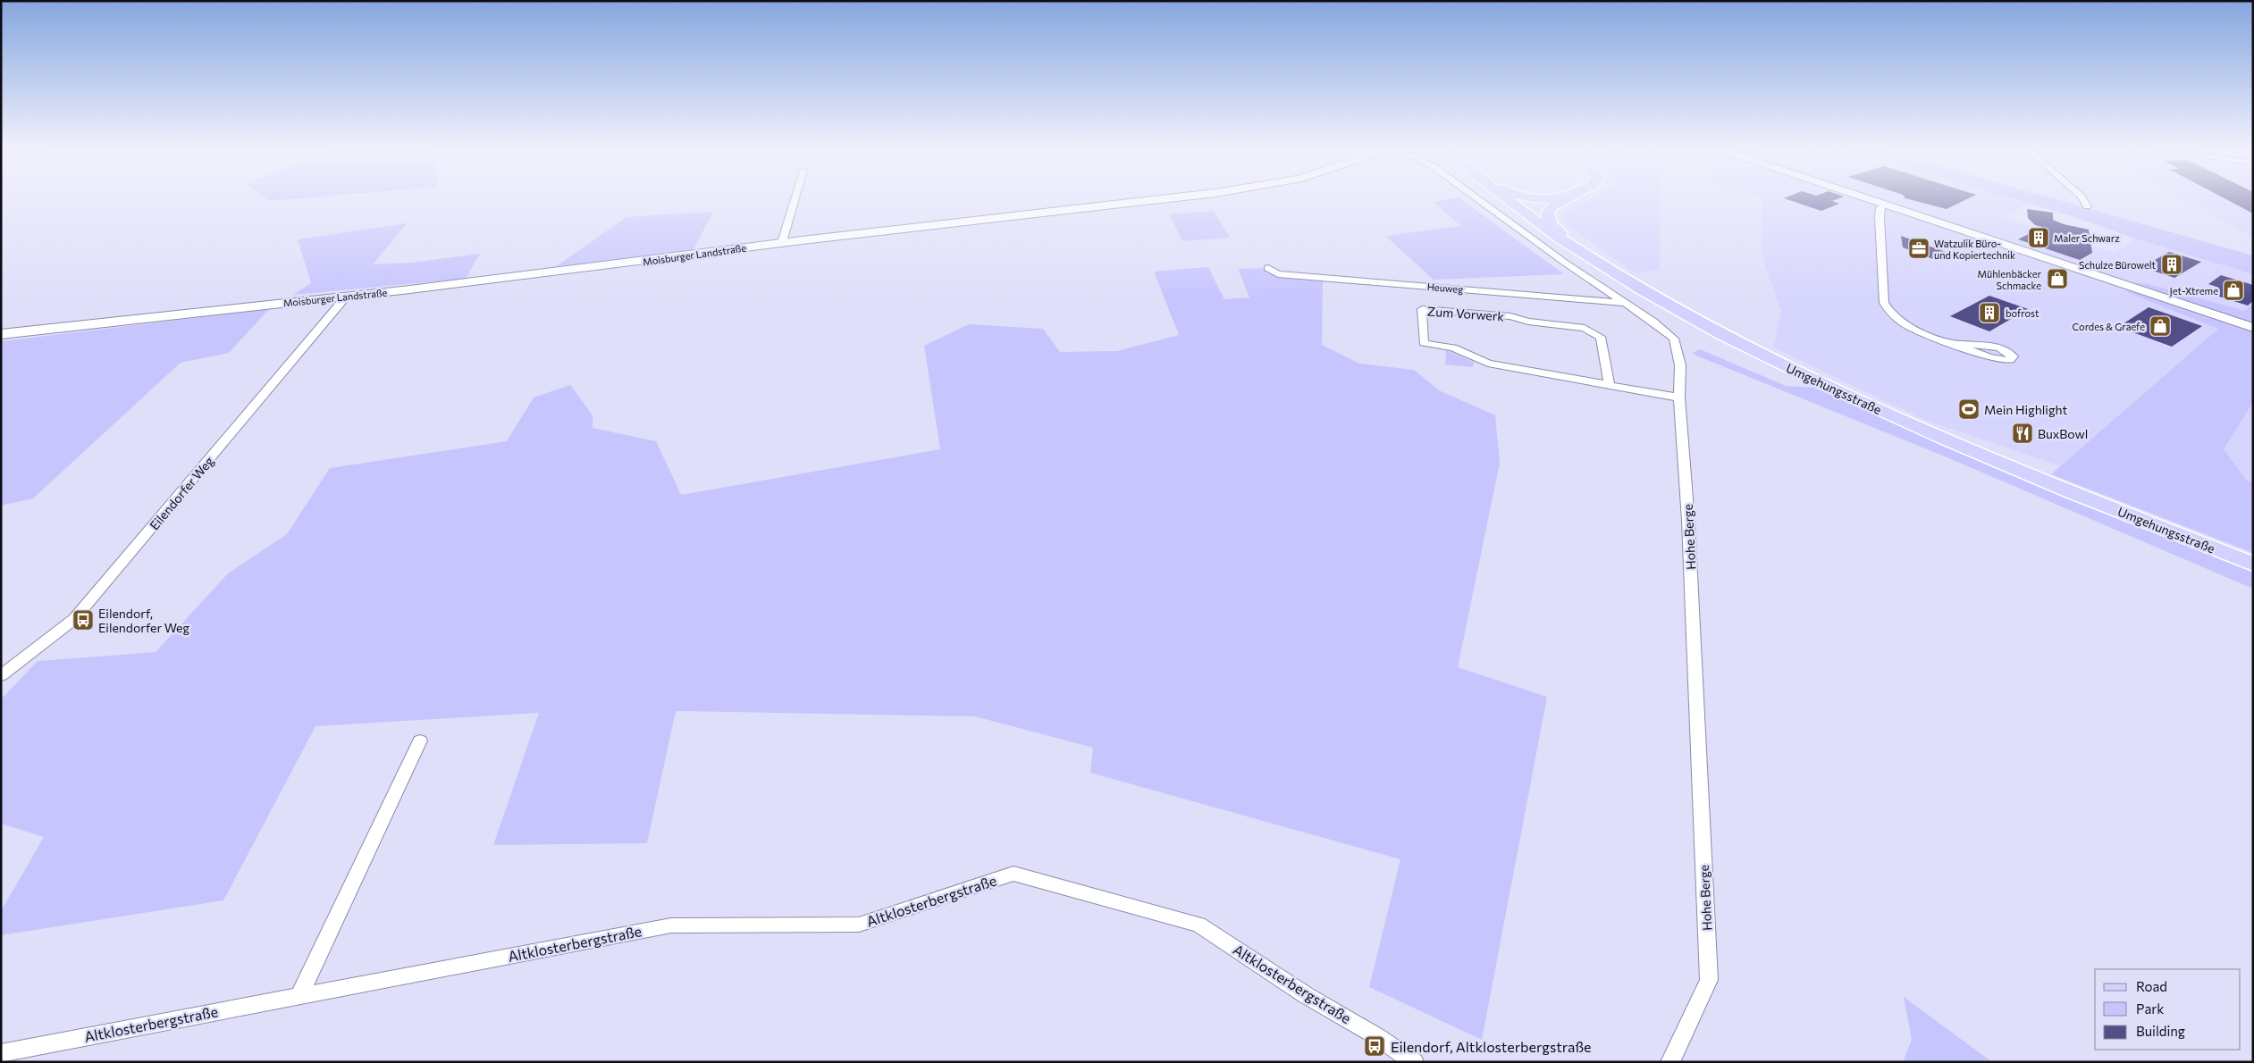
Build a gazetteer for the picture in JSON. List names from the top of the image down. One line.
{"streets":{"main road":["Moisburger Landstraße","Umgehungsstraße"],"street":["Heuweg","Zum Vorwerk","Eilendorfer Weg","Hohe Berge","Altklosterbergstraße"]},"crossings":[["Moisburger Landstraße","Eilendorfer Weg"],["Heuweg","Hohe Berge"],["Zum Vorwerk","Hohe Berge"]],"places":{"building":["Maler Schwarz","Schulze Bürowelt","bofrost"],"office":["Watzulik Büro- und Kopiertechnik"],"shop":["Mühlenbäcker Schmacke","Jet-Xtreme","Cordes & Graefe"],"sports":["Mein Highlight"],"restaurant":["BuxBowl"],"bus stop":["Eilendorf, Eilendorfer Weg","Eilendorf, Altklosterbergstraße"]},"legend":["Road","Park","Building"]}
